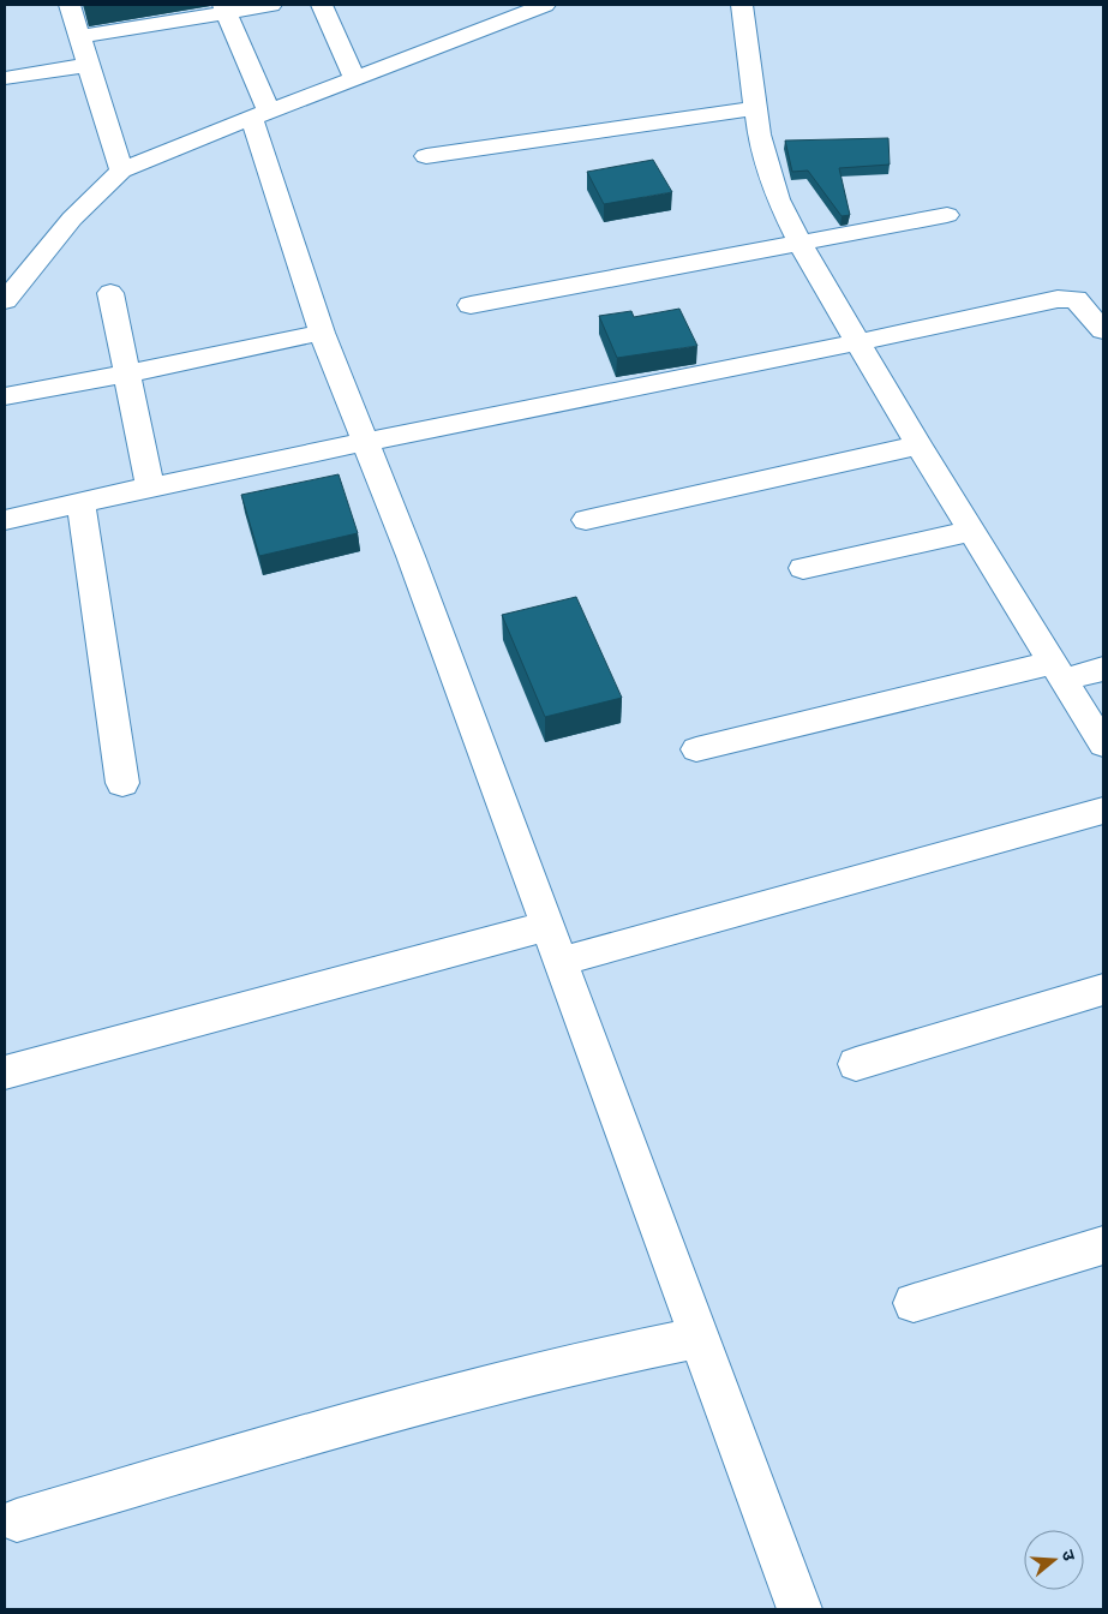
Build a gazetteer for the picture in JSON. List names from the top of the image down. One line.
{"north":"right"}
